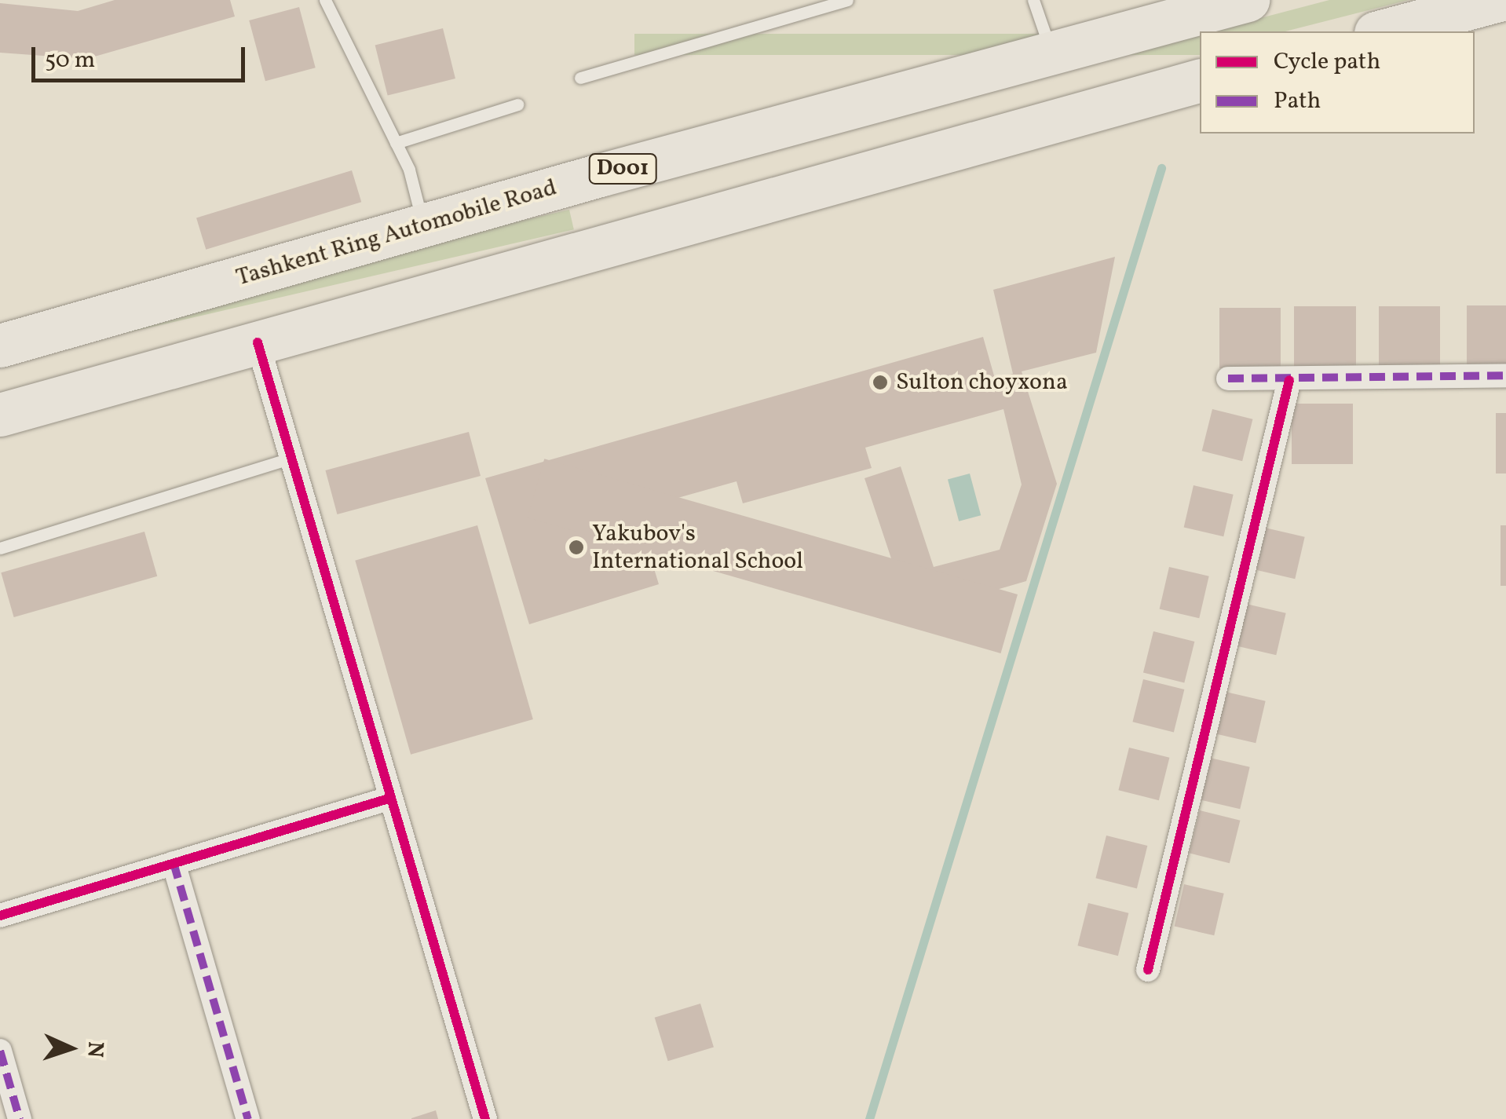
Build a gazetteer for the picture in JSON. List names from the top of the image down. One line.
{"streets":{"highway":["D001","Tashkent Ring Automobile Road"]},"places":["Sulton choyxona","Yakubov's International School"],"legend":["Cycle path","Path"],"scale_bar":"50 m","north":"right"}
